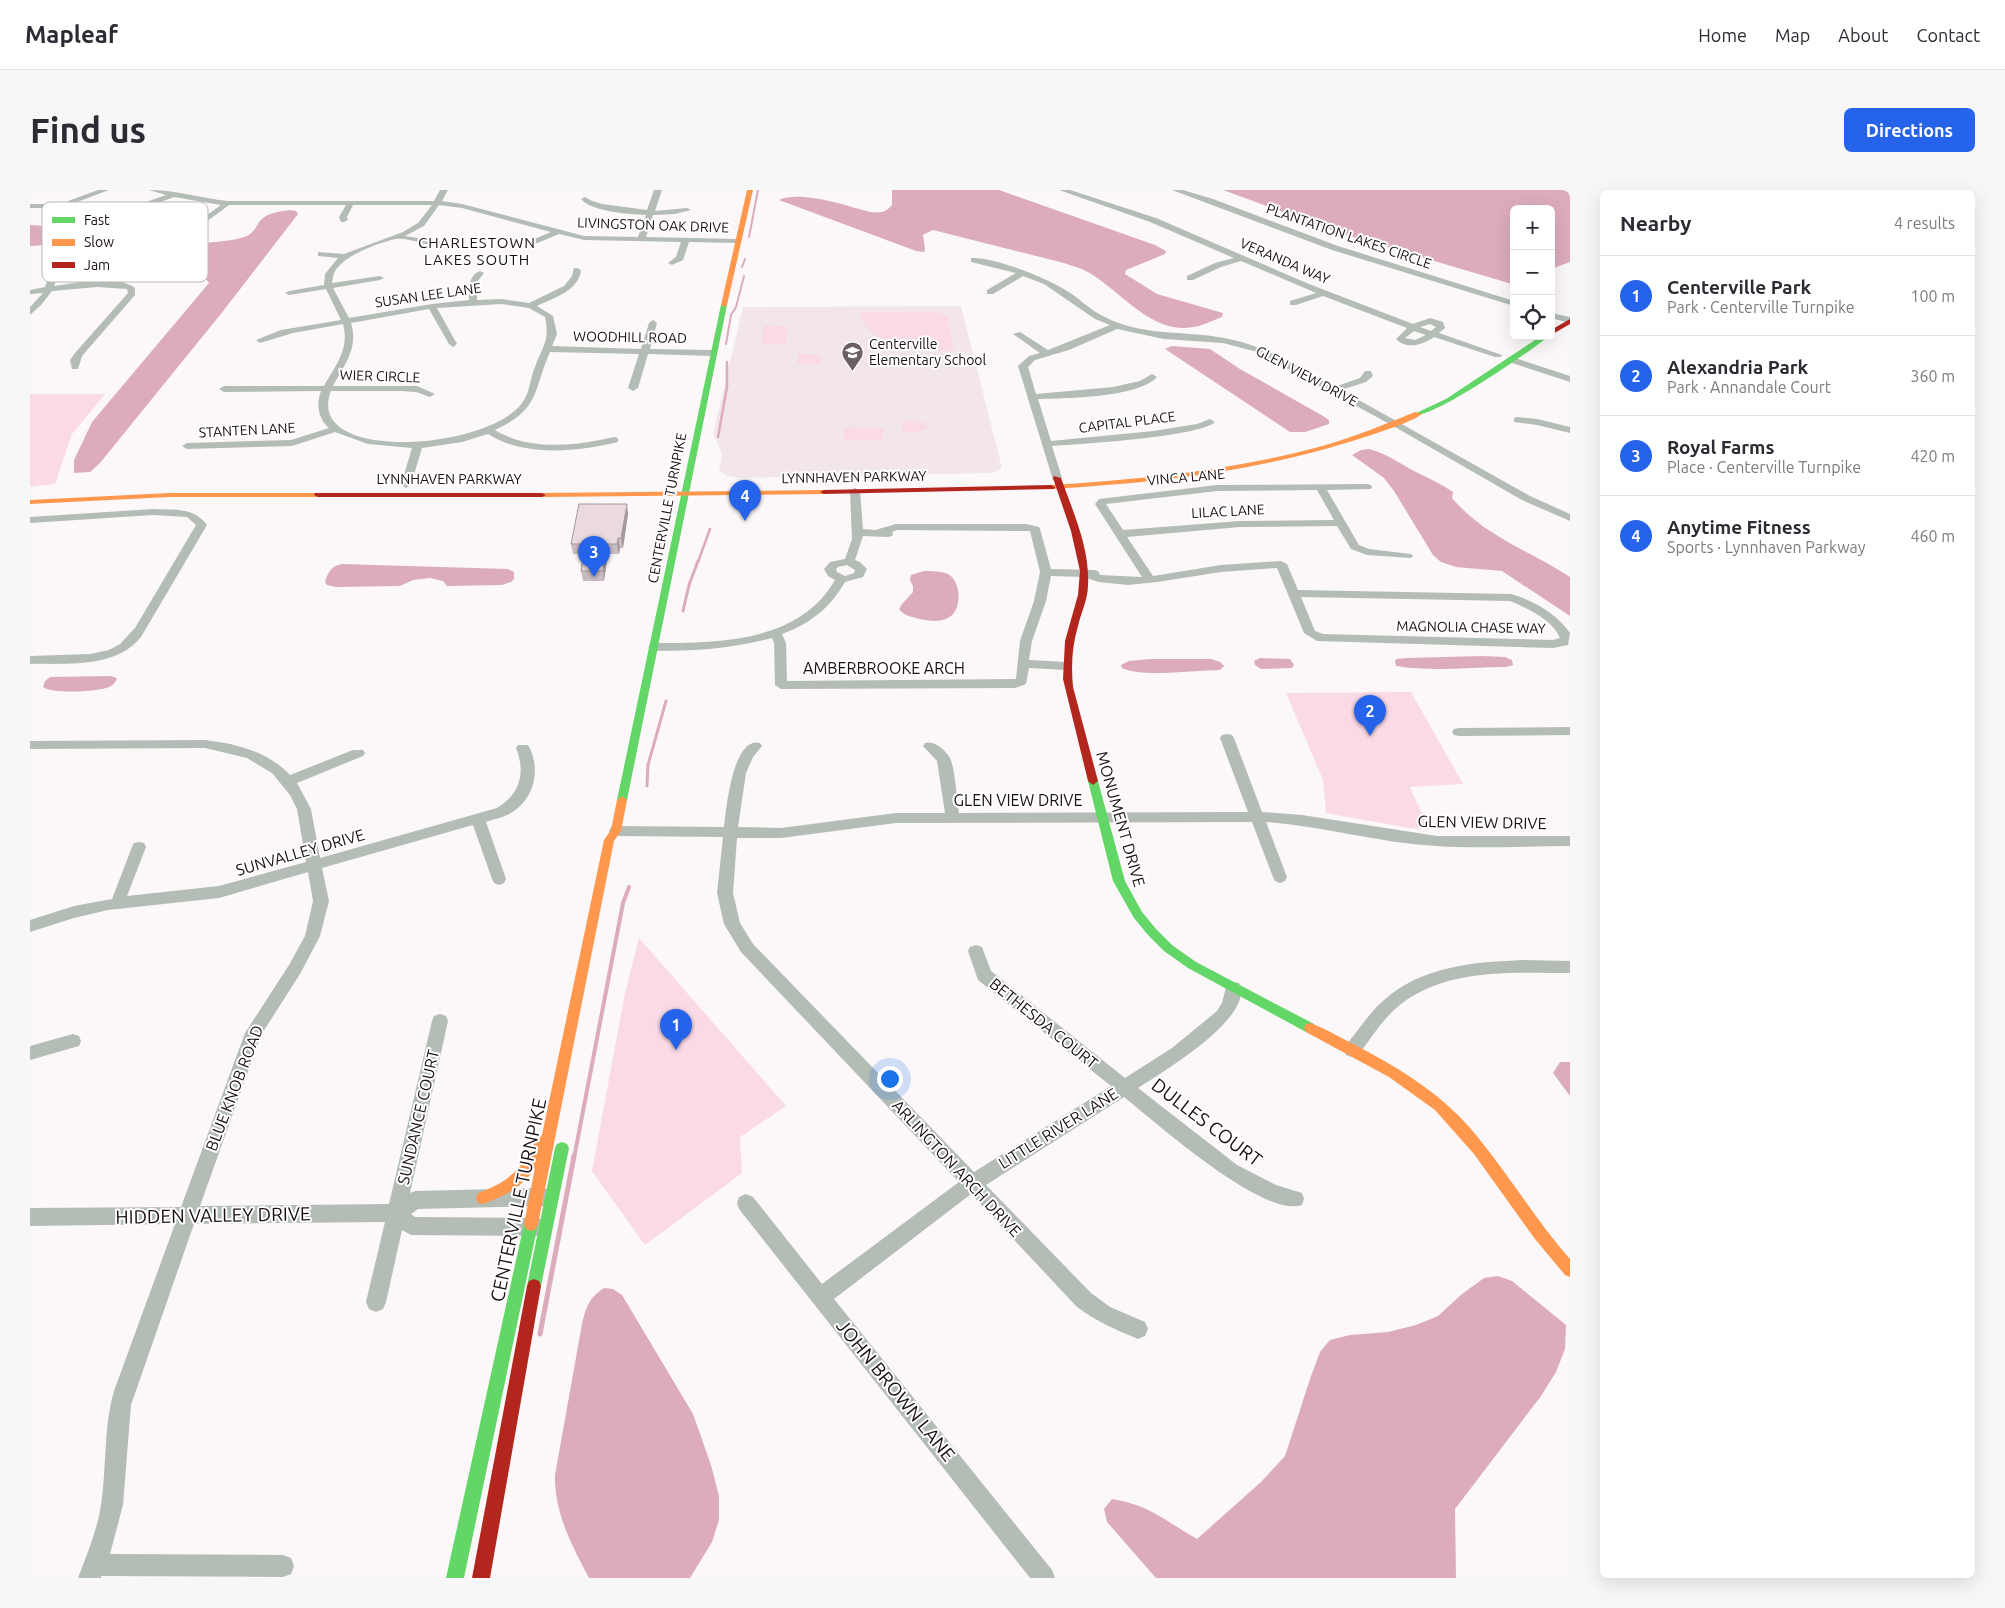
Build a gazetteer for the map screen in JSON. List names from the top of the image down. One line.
{"streets":{"main road":["LYNNHAVEN PARKWAY","CENTERVILLE TURNPIKE","MONUMENT DRIVE"],"street":["LIVINGSTON OAK DRIVE","PLANTATION LAKES CIRCLE","VERANDA WAY","SUSAN LEE LANE","WOODHILL ROAD","WIER CIRCLE","GLEN VIEW DRIVE","CAPITAL PLACE","STANTEN LANE","VINCA LANE","LILAC LANE","MAGNOLIA CHASE WAY","AMBERBROOKE ARCH","SUNVALLEY DRIVE","BETHESDA COURT","BLUE KNOB ROAD","SUNDANCE COURT","DULLES COURT","LITTLE RIVER LANE","ARLINGTON ARCH DRIVE","HIDDEN VALLEY DRIVE","JOHN BROWN LANE"]},"crossings":[["LIVINGSTON OAK DRIVE","CENTERVILLE TURNPIKE"],["SUSAN LEE LANE","WOODHILL ROAD"],["SUSAN LEE LANE","STANTEN LANE"],["WOODHILL ROAD","CENTERVILLE TURNPIKE"],["GLEN VIEW DRIVE","LYNNHAVEN PARKWAY"],["GLEN VIEW DRIVE","CENTERVILLE TURNPIKE"],["GLEN VIEW DRIVE","MONUMENT DRIVE"],["GLEN VIEW DRIVE","ARLINGTON ARCH DRIVE"],["CAPITAL PLACE","MONUMENT DRIVE"],["LYNNHAVEN PARKWAY","CENTERVILLE TURNPIKE"],["LYNNHAVEN PARKWAY","MONUMENT DRIVE"],["VINCA LANE","LILAC LANE"],["VINCA LANE","MAGNOLIA CHASE WAY"],["MAGNOLIA CHASE WAY","MONUMENT DRIVE"],["MONUMENT DRIVE","LITTLE RIVER LANE"],["SUNVALLEY DRIVE","BLUE KNOB ROAD"],["BETHESDA COURT","DULLES COURT"],["BETHESDA COURT","LITTLE RIVER LANE"],["BLUE KNOB ROAD","HIDDEN VALLEY DRIVE"],["SUNDANCE COURT","HIDDEN VALLEY DRIVE"],["DULLES COURT","LITTLE RIVER LANE"],["LITTLE RIVER LANE","ARLINGTON ARCH DRIVE"],["LITTLE RIVER LANE","JOHN BROWN LANE"]],"districts":["CHARLESTOWN LAKES SOUTH"],"places":{"school or university":["Centerville Elementary School"]},"legend":["Fast","Slow","Jam"],"page":{"header":"Mapleaf","nav":["Home","Map","About","Contact"],"buttons":"Directions","title":"Find us","heading":["Nearby","4 results"],"map_buttons":["+","−"],"list":[{"mark":"1","name":"Centerville Park","note":"Park · Centerville Turnpike","value":"100 m"},{"mark":"2","name":"Alexandria Park","note":"Park · Annandale Court","value":"360 m"},{"mark":"3","name":"Royal Farms","note":"Place · Centerville Turnpike","value":"420 m"},{"mark":"4","name":"Anytime Fitness","note":"Sports · Lynnhaven Parkway","value":"460 m"}],"pins":["4","3","2","1"]}}
